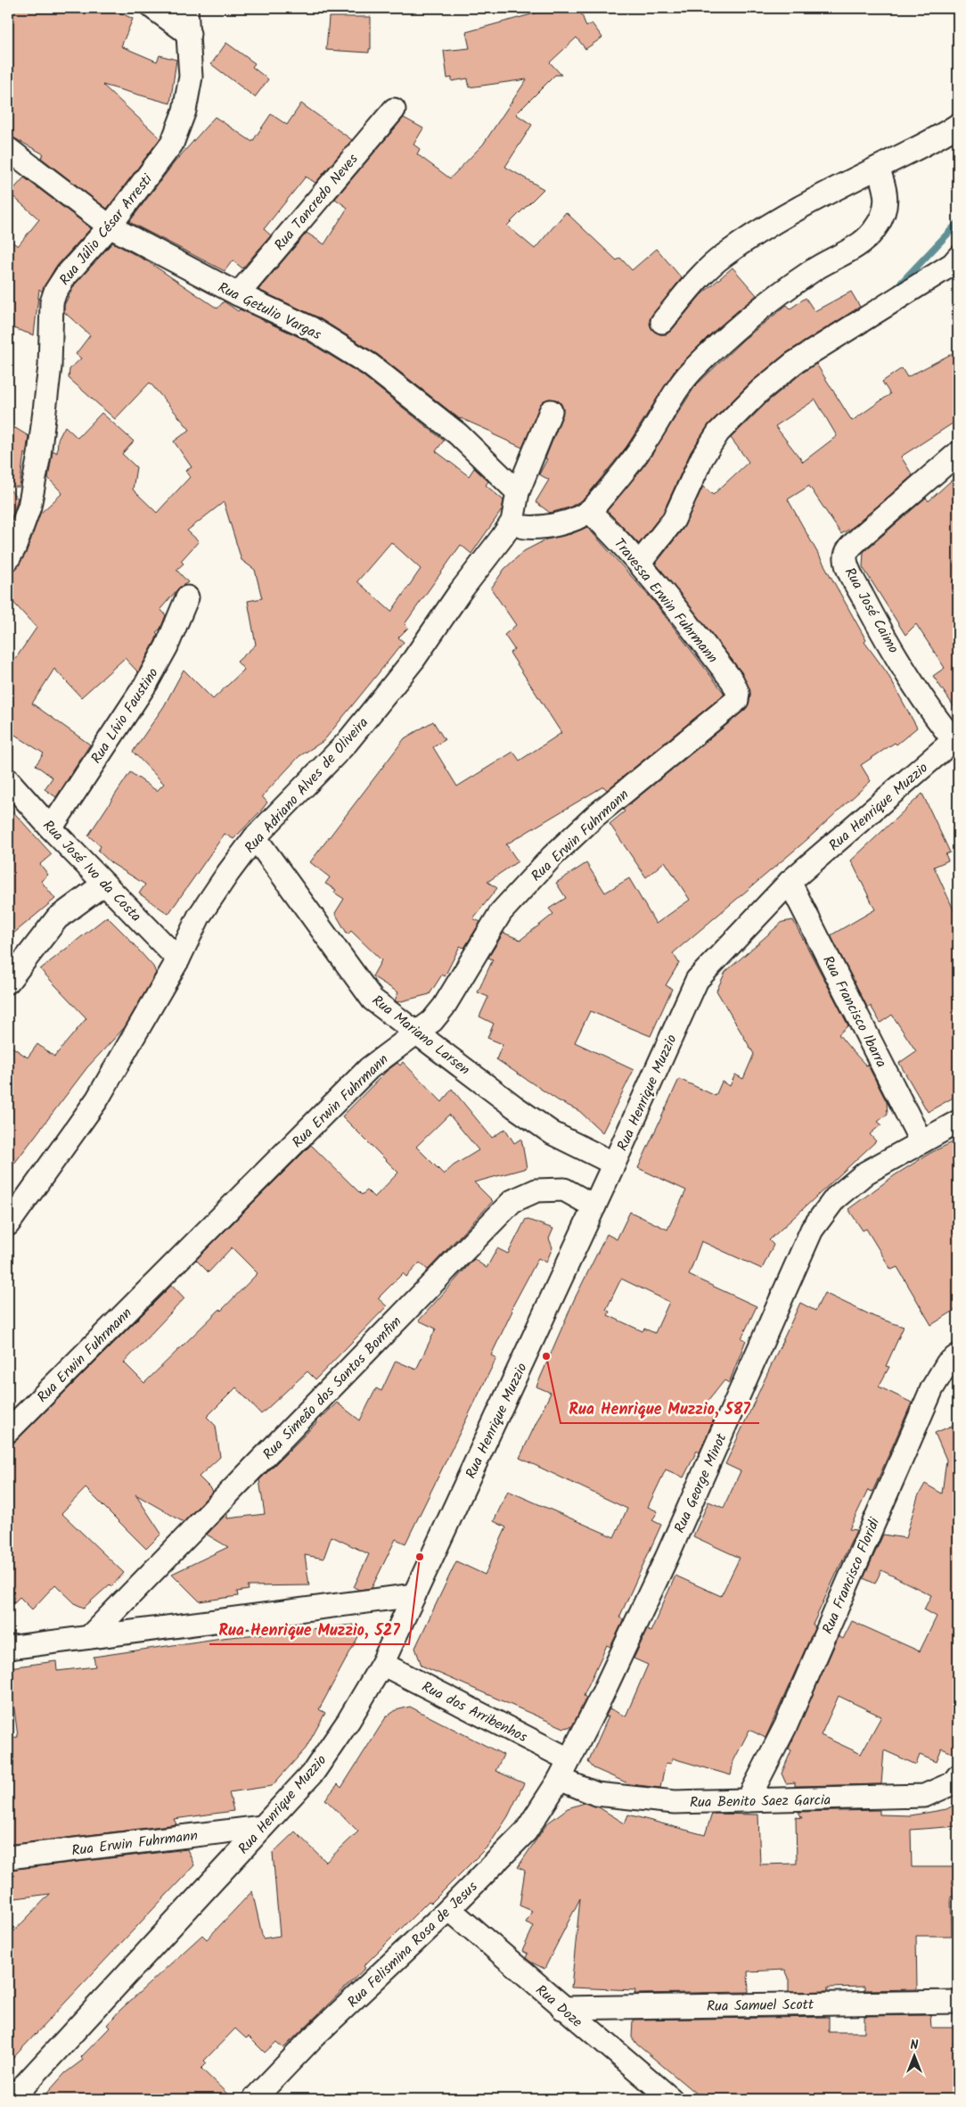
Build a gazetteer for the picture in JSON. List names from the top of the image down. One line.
{"streets":{"street":["Rua Tancredo Neves","Rua Júlio César Arresti","Rua Getulio Vargas","Travessa Erwin Fuhrmann","Rua José Caimo","Rua Lívio Faustino","Rua Adriano Alves de Oliveira","Rua Henrique Muzzio","Rua Erwin Fuhrmann","Rua José Ivo da Costa","Rua Francisco Ibarra","Rua Mariano Larsen","Rua Simeão dos Santos Bomfim","Rua George Minot","Rua Francisco Floridi","Rua dos Arribenhos","Rua Benito Saez Garcia","Rua Felismina Rosa de Jesus","Rua Samuel Scott","Rua Doze"]},"crossings":[["Rua Tancredo Neves","Rua Getulio Vargas"],["Rua Júlio César Arresti","Rua Getulio Vargas"],["Rua Getulio Vargas","Rua Adriano Alves de Oliveira"],["Travessa Erwin Fuhrmann","Rua Erwin Fuhrmann"],["Rua José Caimo","Rua Henrique Muzzio"],["Rua Lívio Faustino","Rua José Ivo da Costa"],["Rua Adriano Alves de Oliveira","Rua José Ivo da Costa"],["Rua Adriano Alves de Oliveira","Rua Mariano Larsen"],["Rua Henrique Muzzio","Rua Erwin Fuhrmann"],["Rua Henrique Muzzio","Rua Francisco Ibarra"],["Rua Henrique Muzzio","Rua Mariano Larsen"],["Rua Henrique Muzzio","Rua Simeão dos Santos Bomfim"],["Rua Henrique Muzzio","Rua dos Arribenhos"],["Rua Erwin Fuhrmann","Rua Mariano Larsen"],["Rua Francisco Ibarra","Rua George Minot"],["Rua George Minot","Rua dos Arribenhos"],["Rua George Minot","Rua Benito Saez Garcia"],["Rua George Minot","Rua Felismina Rosa de Jesus"],["Rua Francisco Floridi","Rua Benito Saez Garcia"],["Rua Benito Saez Garcia","Rua Felismina Rosa de Jesus"],["Rua Felismina Rosa de Jesus","Rua Doze"],["Rua Samuel Scott","Rua Doze"]],"places":["Rua Henrique Muzzio, 587","Rua Henrique Muzzio, 527"],"north":"top"}
